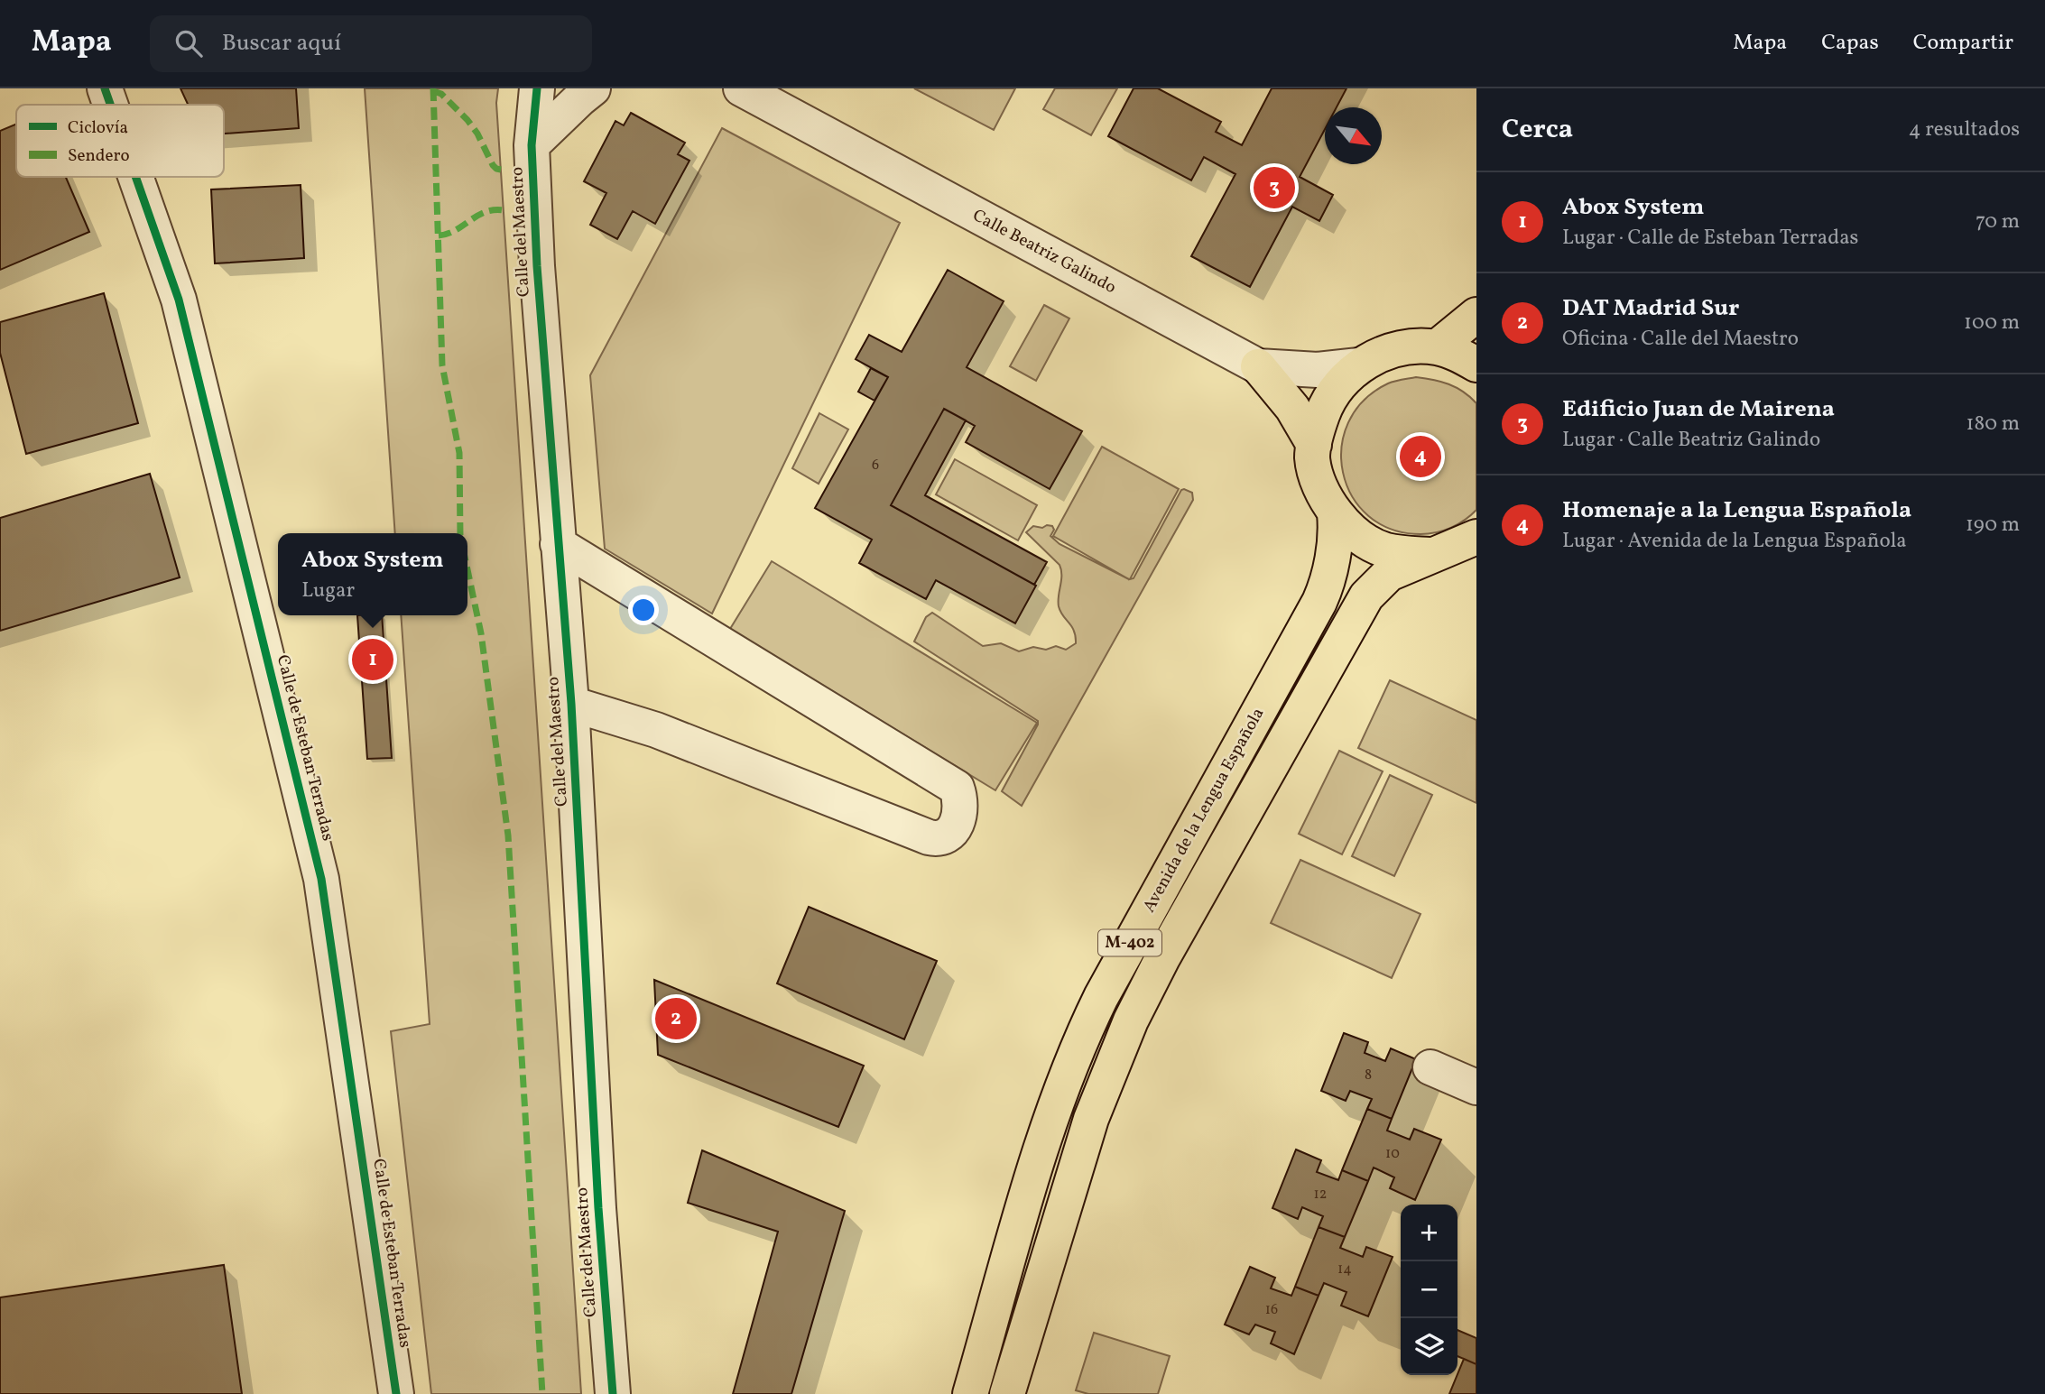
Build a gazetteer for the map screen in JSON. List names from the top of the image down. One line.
{"streets":{"highway":["Avenida de la Lengua Española","M-402"],"street":["Calle del Maestro","Calle Beatriz Galindo","Calle de Esteban Terradas"]},"crossings":[["Avenida de la Lengua Española","M-402"]],"house_numbers":["6","8","10","12","14","16"],"legend":["Ciclovía","Sendero"],"north":"bottom right","page":{"header":"Mapa","search":"Buscar aquí","nav":["Mapa","Capas","Compartir"],"heading":["Cerca","4 resultados"],"pins":["3","4","1","2"],"list":[{"mark":"1","name":"Abox System","note":"Lugar · Calle de Esteban Terradas","value":"70 m"},{"mark":"2","name":"DAT Madrid Sur","note":"Oficina · Calle del Maestro","value":"100 m"},{"mark":"3","name":"Edificio Juan de Mairena","note":"Lugar · Calle Beatriz Galindo","value":"180 m"},{"mark":"4","name":"Homenaje a la Lengua Española","note":"Lugar · Avenida de la Lengua Española","value":"190 m"}],"popup":["Abox System","Lugar"],"map_buttons":["+","−"]}}
